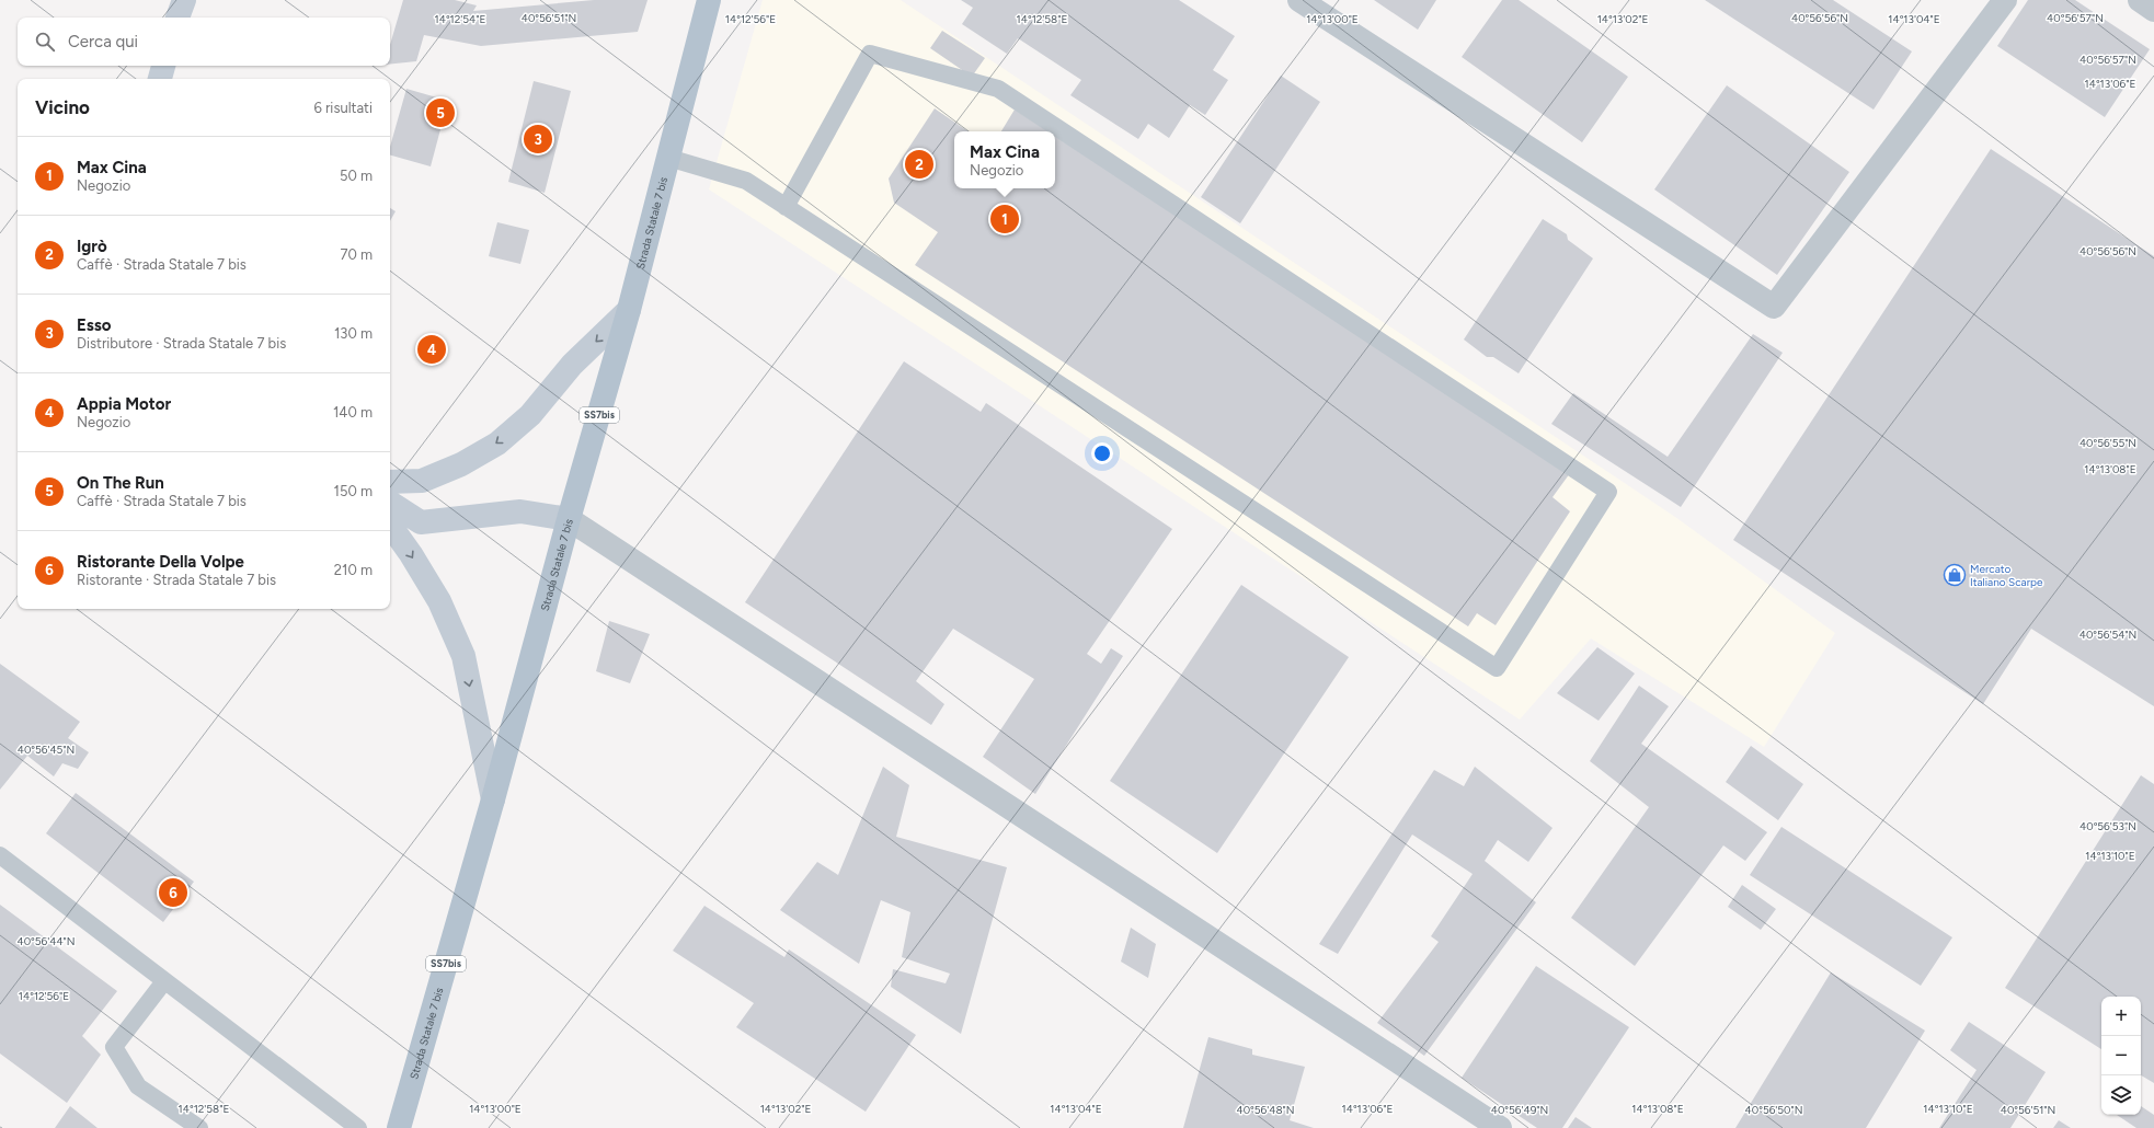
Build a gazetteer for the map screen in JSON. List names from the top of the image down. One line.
{"streets":{"main road":["Strada Statale 7 bis","SS7bis"]},"places":{"shop":["Mercato Italiano Scarpe"]},"page":{"search":"Cerca qui","heading":["Vicino","6 risultati"],"pins":["5","3","2","1","4","6"],"popup":["Max Cina","Negozio"],"list":[{"mark":"1","name":"Max Cina","note":"Negozio","value":"50 m"},{"mark":"2","name":"Igrò","note":"Caffè · Strada Statale 7 bis","value":"70 m"},{"mark":"3","name":"Esso","note":"Distributore · Strada Statale 7 bis","value":"130 m"},{"mark":"4","name":"Appia Motor","note":"Negozio","value":"140 m"},{"mark":"5","name":"On The Run","note":"Caffè · Strada Statale 7 bis","value":"150 m"},{"mark":"6","name":"Ristorante Della Volpe","note":"Ristorante · Strada Statale 7 bis","value":"210 m"}],"map_buttons":["+","−"]},"coordinates":["40°56'56\"N","40°56'57\"N","40°56'51\"N","14°12'54\"E","14°12'56\"E","14°12'58\"E","14°13'00\"E","14°13'02\"E","14°13'04\"E","14°13'06\"E","40°56'55\"N","14°13'08\"E","40°56'54\"N","40°56'45\"N","40°56'53\"N","14°13'10\"E","40°56'44\"N","40°56'48\"N","40°56'49\"N","40°56'50\"N"]}
